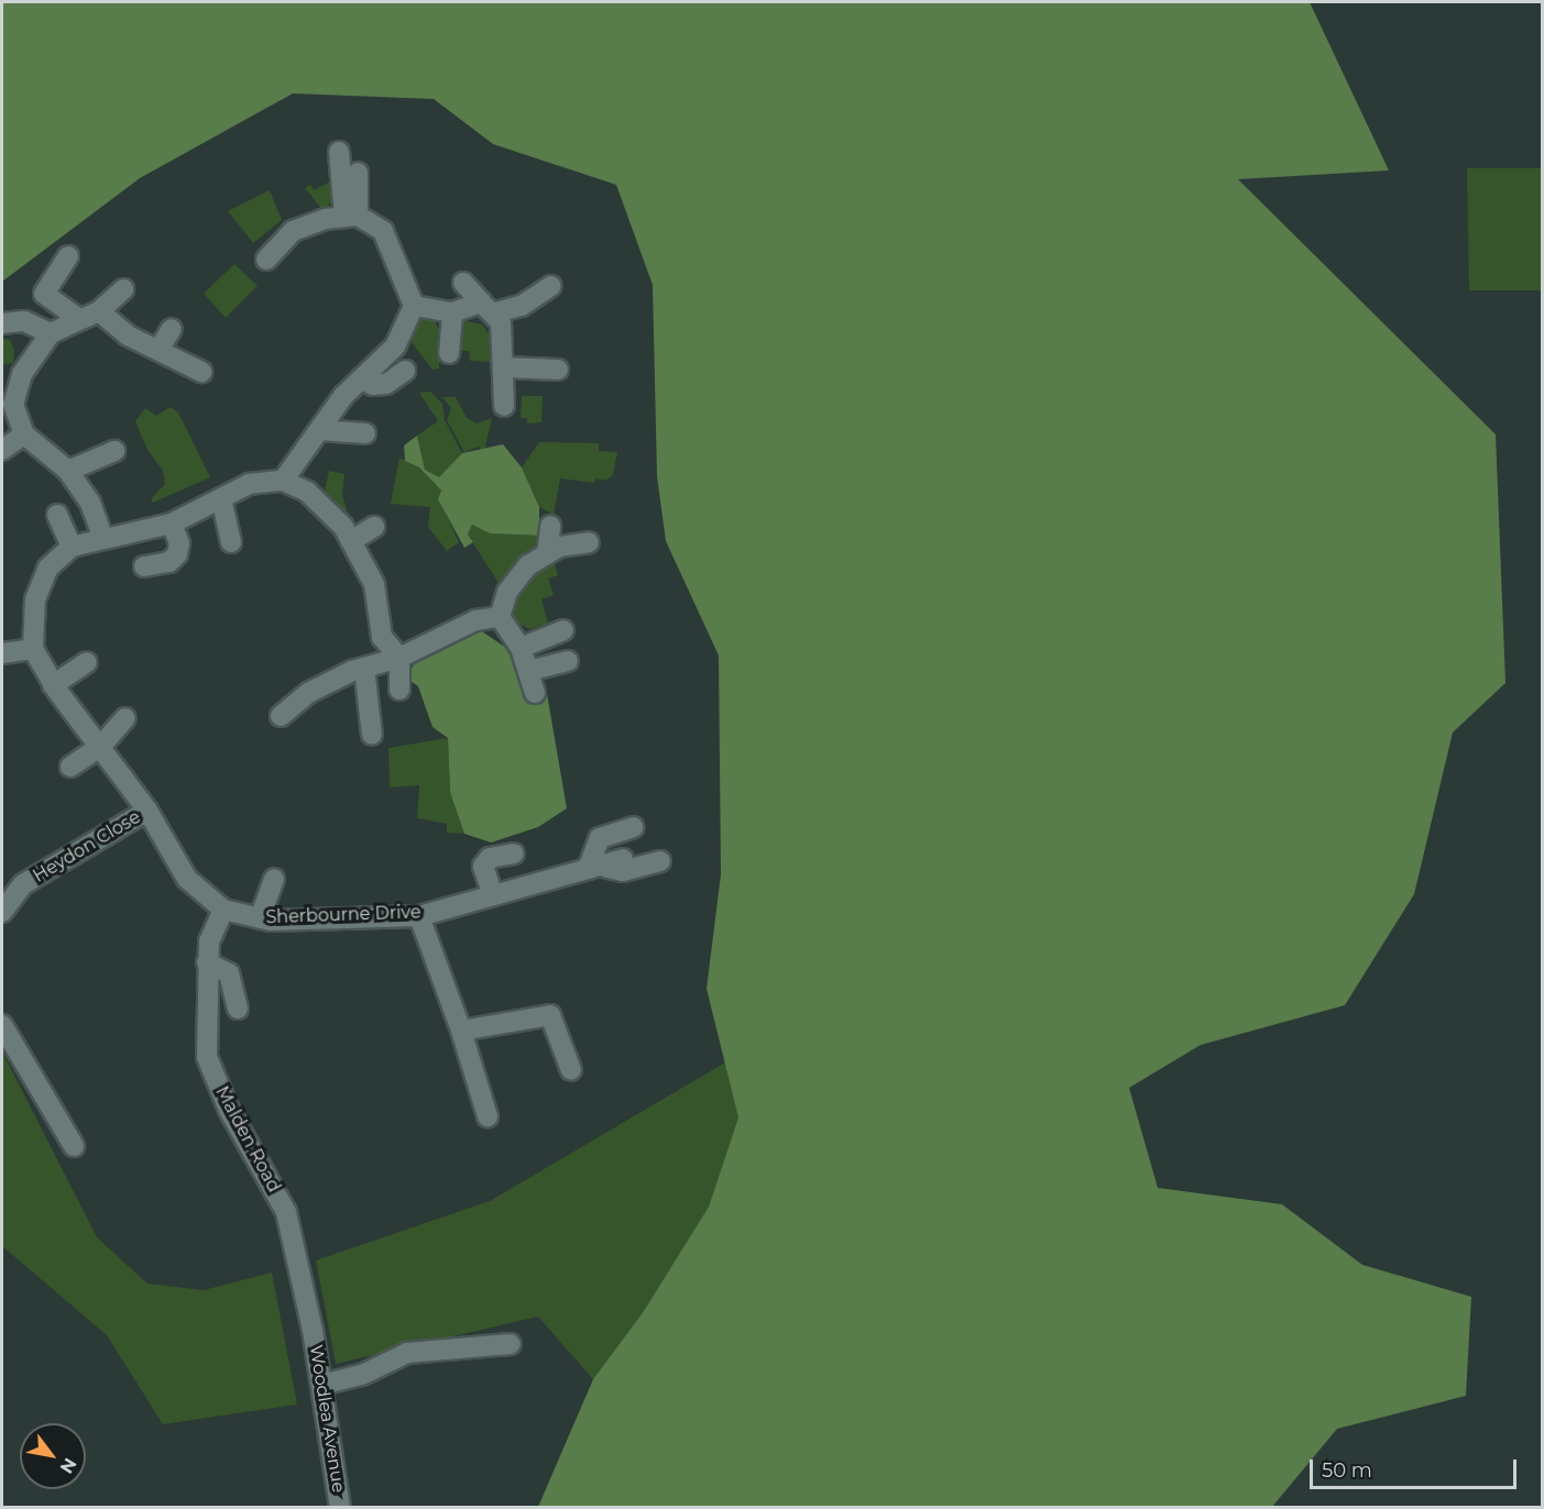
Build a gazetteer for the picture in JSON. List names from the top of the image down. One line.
{"streets":{"street":["Heydon Close","Sherbourne Drive","Malden Road","Woodlea Avenue"]},"crossings":[["Heydon Close","Sherbourne Drive"],["Sherbourne Drive","Malden Road"],["Malden Road","Woodlea Avenue"]],"scale_bar":"50 m","north":"bottom right"}
